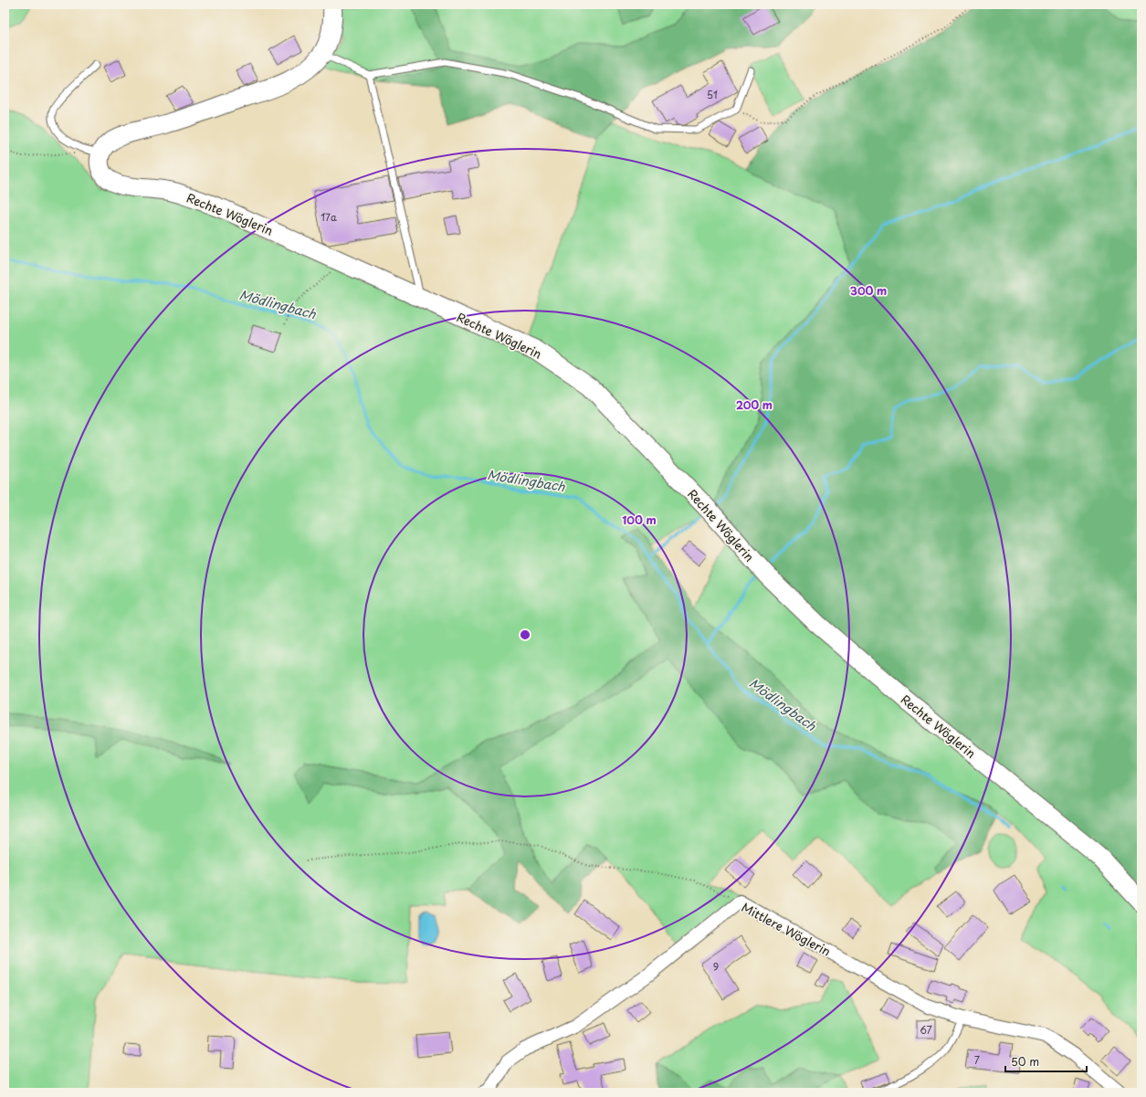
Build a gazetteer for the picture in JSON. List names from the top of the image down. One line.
{"streets":{"main road":["Rechte Wöglerin"],"street":["Mittlere Wöglerin"]},"water":["Mödlingbach"],"house_numbers":["51","17a","9","67","7"],"scale_bar":"50 m","rings":["300 m","200 m","100 m"]}
